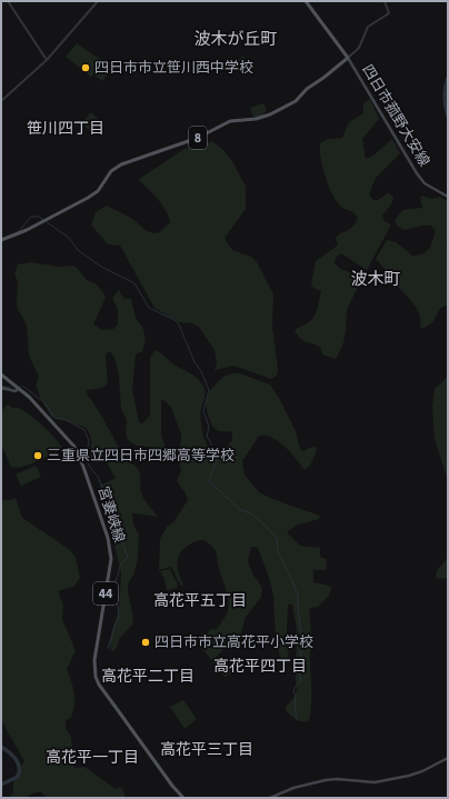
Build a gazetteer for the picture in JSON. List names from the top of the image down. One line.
{"streets":{"main road":["四日市菰野大安線","8","宮妻峡線","44"]},"crossings":[["四日市菰野大安線","8"]],"districts":["波木が丘町","笹川四丁目","波木町","高花平五丁目","高花平四丁目","高花平二丁目","高花平三丁目","高花平一丁目"],"places":["四日市市立笹川西中学校","三重県立四日市四郷高等学校","四日市市立高花平小学校"]}
